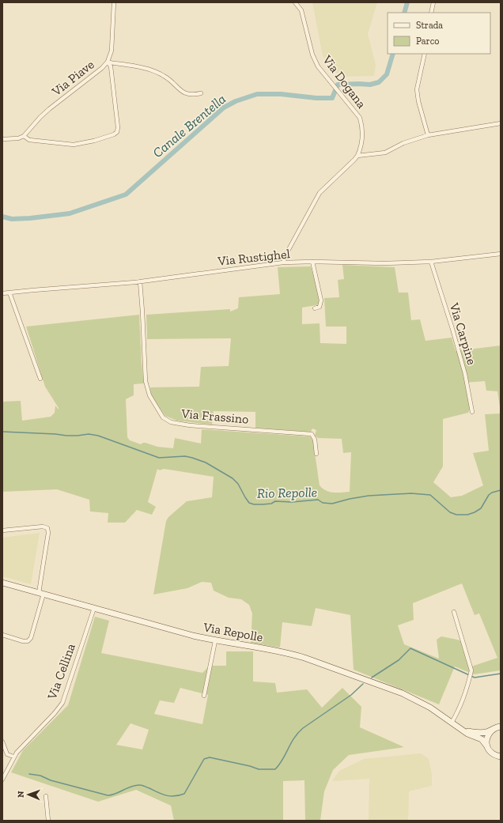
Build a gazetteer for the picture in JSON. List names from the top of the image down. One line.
{"streets":{"street":["Via Piave","Via Dogana","Via Rustighel","Via Carpine","Via Frassino","Via Repolle","Via Cellina"]},"crossings":[["Via Rustighel","Via Carpine"],["Via Rustighel","Via Frassino"],["Via Repolle","Via Cellina"]],"water":["Canale Brentella","Rio Repolle"],"legend":["Strada","Parco"],"north":"left"}
